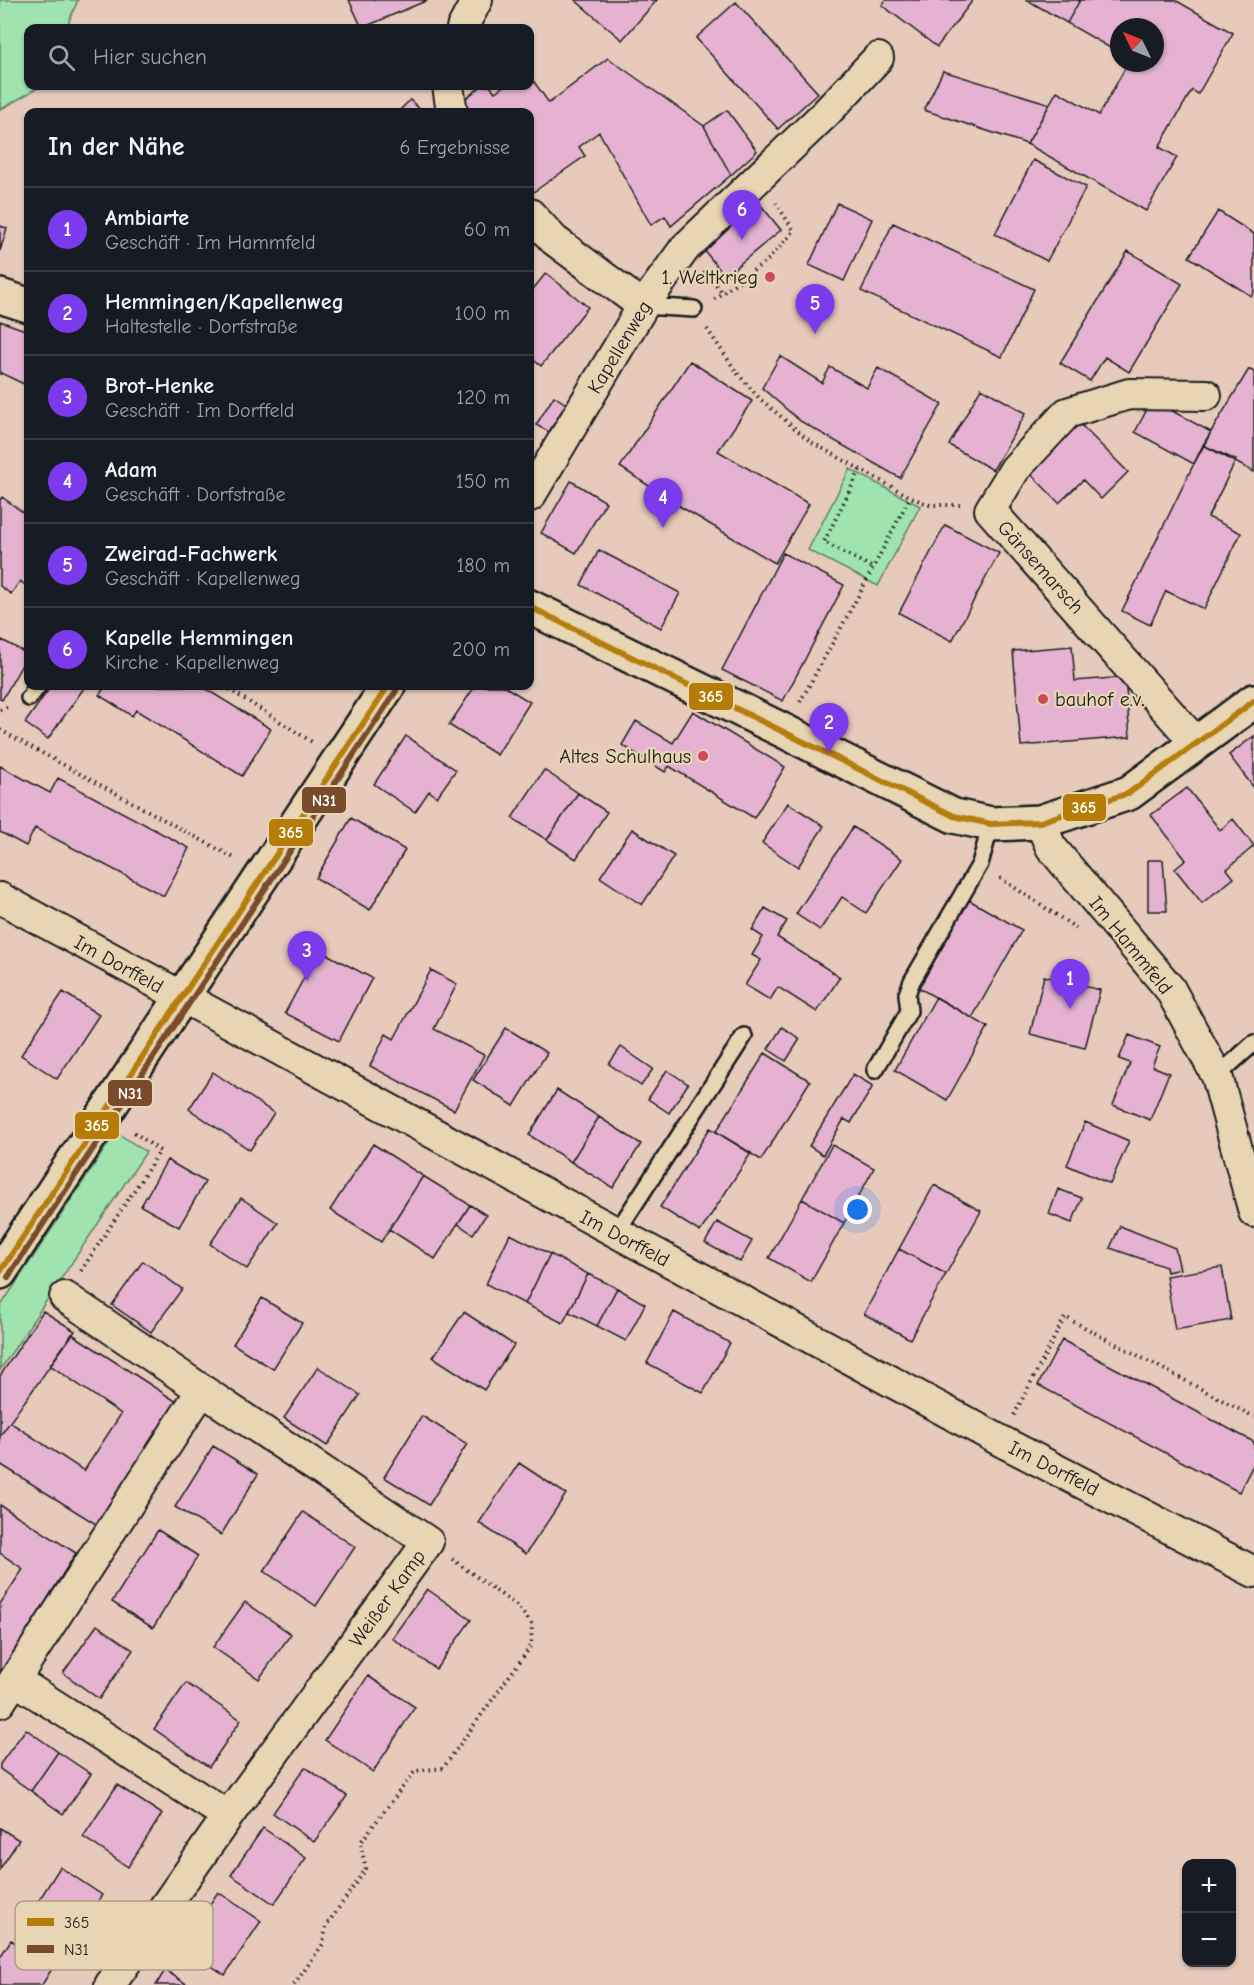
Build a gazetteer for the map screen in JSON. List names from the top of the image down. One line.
{"streets":{"street":["Kapellenweg","Gänsemarsch","Im Hammfeld","Im Dorffeld","Weißer Kamp"]},"places":["1. Weltkrieg","bauhof e.v.","Altes Schulhaus"],"lines":["transit line 365","transit line N31"],"legend":["365","N31"],"north":"top left","page":{"search":"Hier suchen","heading":["In der Nähe","6 Ergebnisse"],"list":[{"mark":"1","name":"Ambiarte","note":"Geschäft · Im Hammfeld","value":"60 m"},{"mark":"2","name":"Hemmingen/Kapellenweg","note":"Haltestelle · Dorfstraße","value":"100 m"},{"mark":"3","name":"Brot-Henke","note":"Geschäft · Im Dorffeld","value":"120 m"},{"mark":"4","name":"Adam","note":"Geschäft · Dorfstraße","value":"150 m"},{"mark":"5","name":"Zweirad-Fachwerk","note":"Geschäft · Kapellenweg","value":"180 m"},{"mark":"6","name":"Kapelle Hemmingen","note":"Kirche · Kapellenweg","value":"200 m"}],"pins":["6","5","4","2","3","1"],"map_buttons":["+","−"]}}
